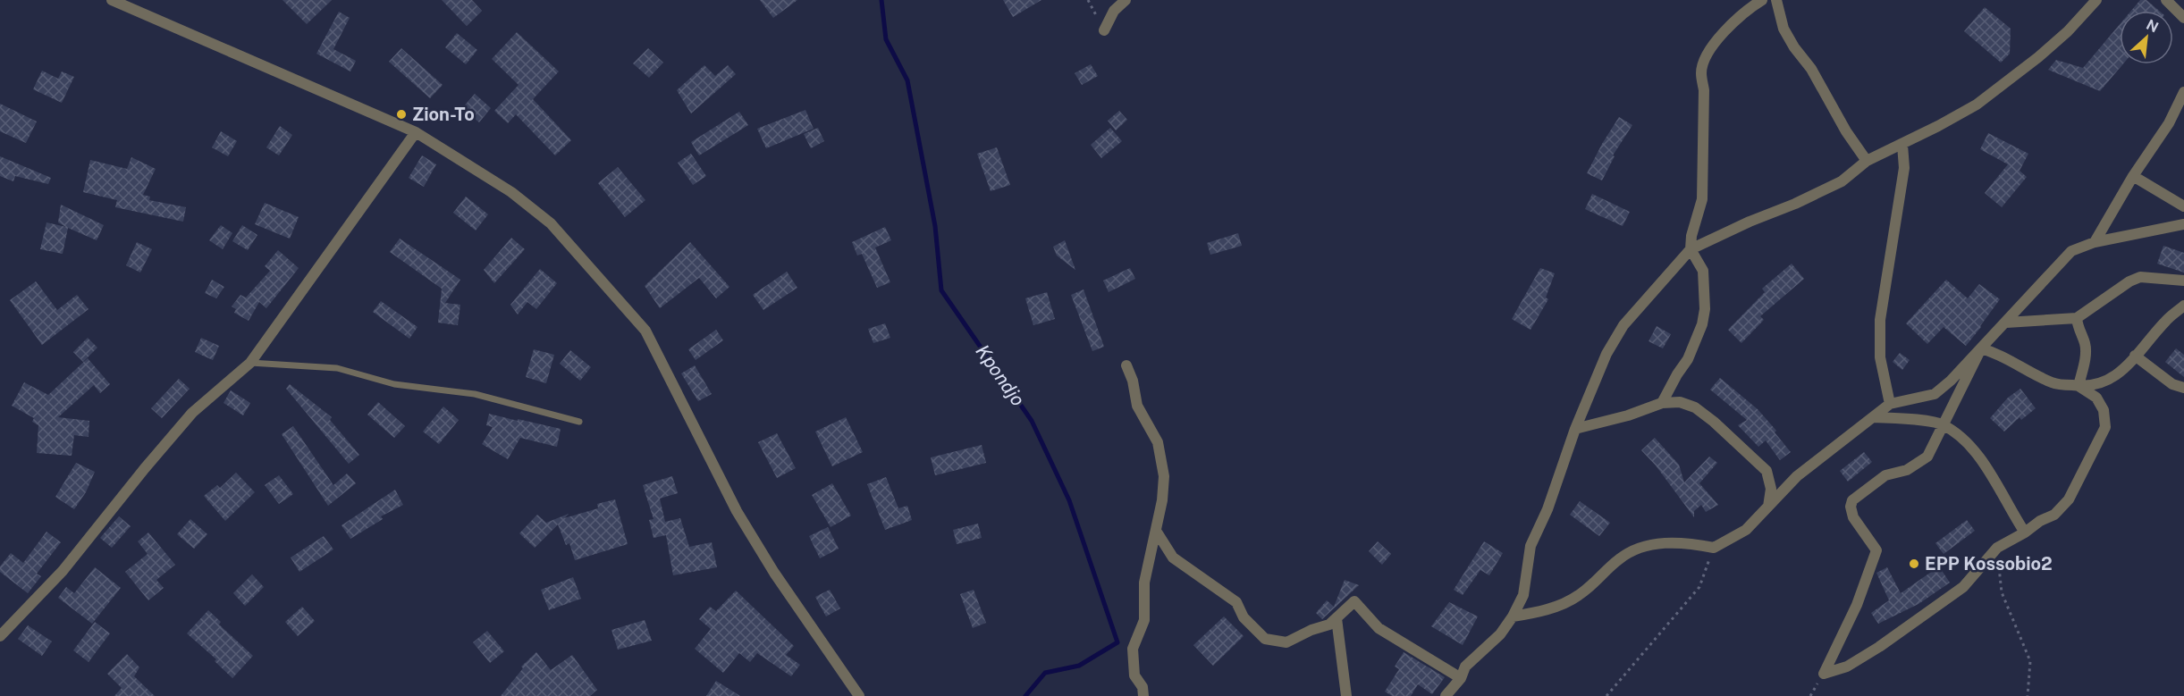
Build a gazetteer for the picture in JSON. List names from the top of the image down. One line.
{"water":["Kpondjo"],"places":["Zion-To","EPP Kossobio2"],"north":"top right"}
